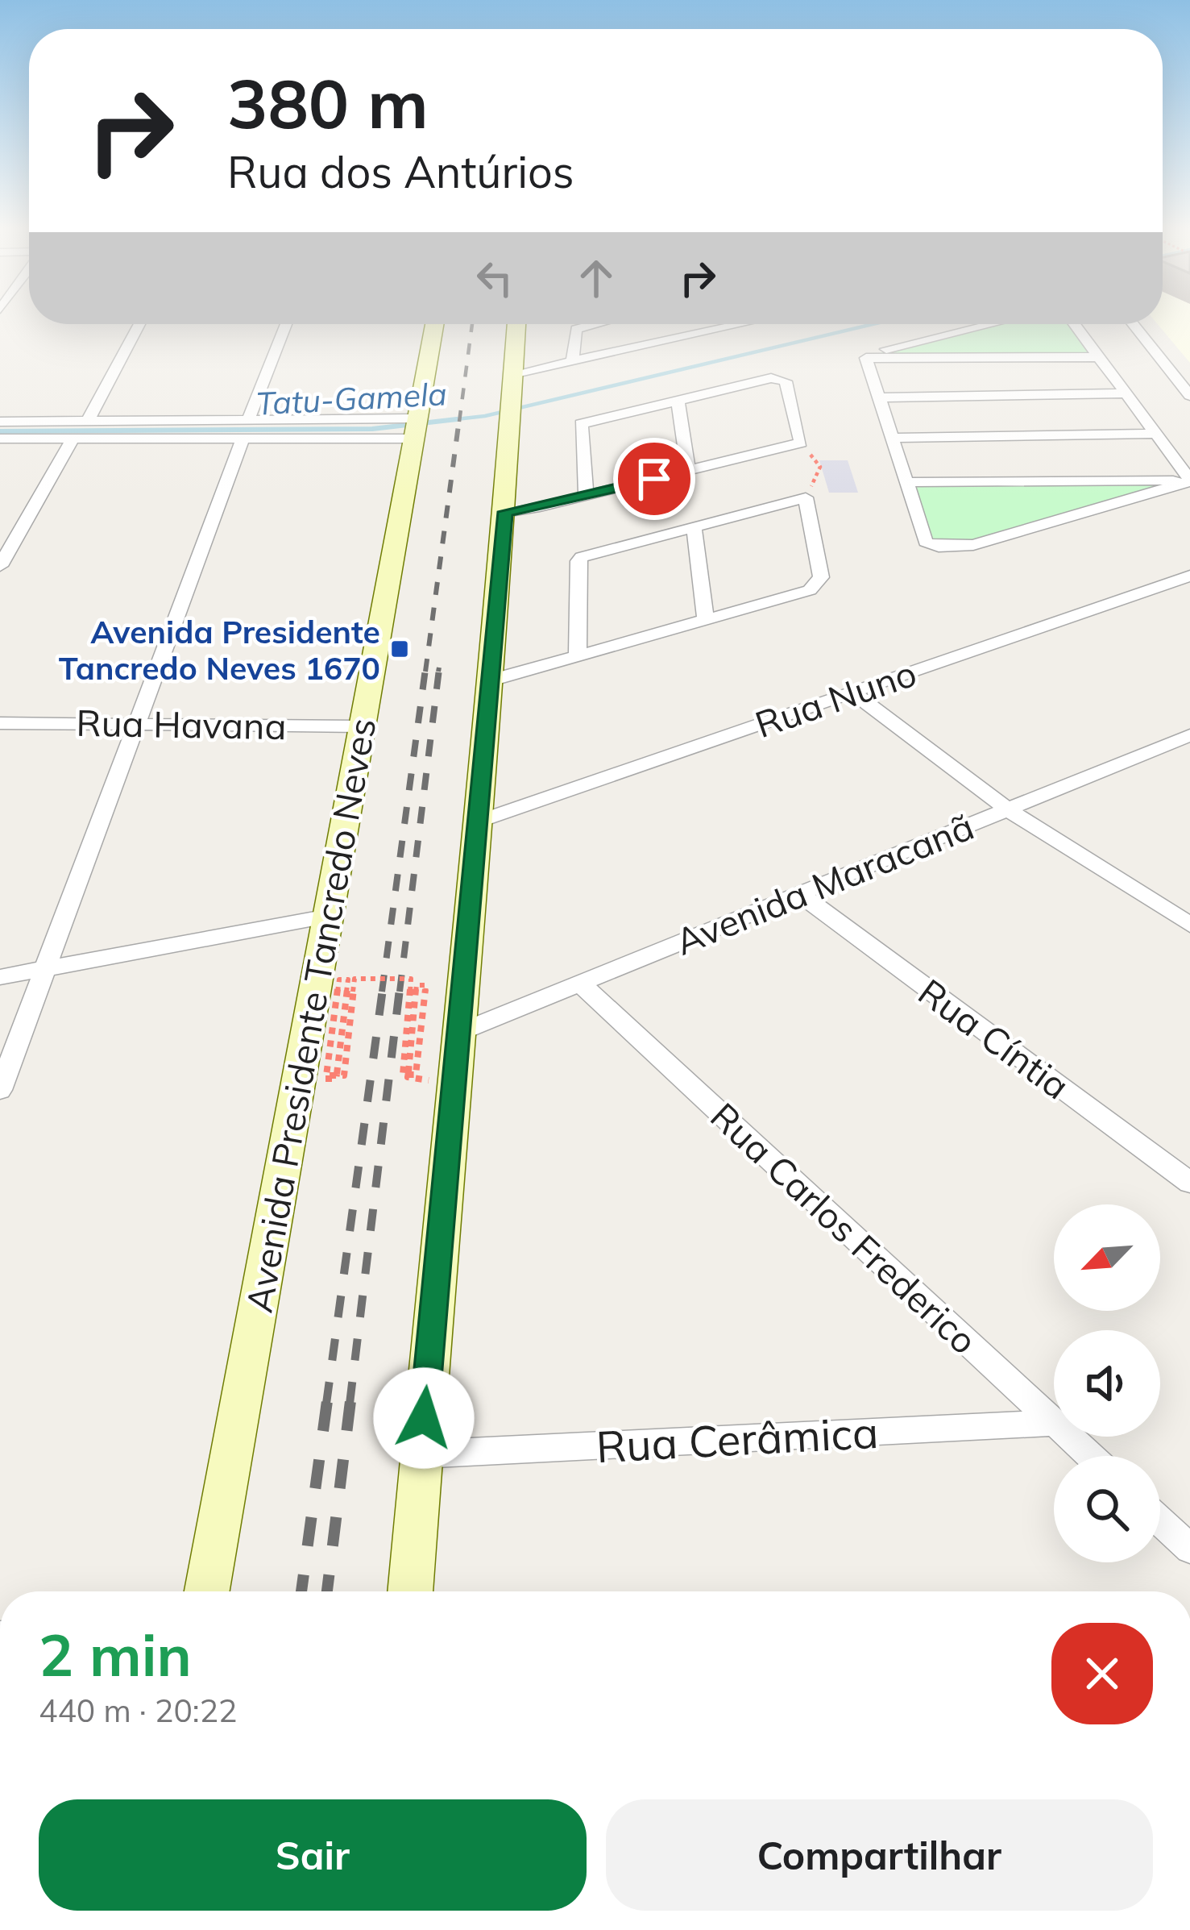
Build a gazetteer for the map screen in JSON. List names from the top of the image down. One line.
{"streets":{"main road":["Avenida Presidente Tancredo Neves"],"street":["Rua Nuno","Rua Havana","Avenida Maracanã","Rua Cíntia","Rua Carlos Frederico","Rua Cerâmica"]},"crossings":[["Rua Havana","Avenida Presidente Tancredo Neves"],["Avenida Maracanã","Rua Cíntia"],["Avenida Maracanã","Rua Carlos Frederico"]],"water":["Tatu-Gamela"],"places":{"transit":["Avenida Presidente Tancredo Neves 1670"]},"north":"bottom left","page":{"turn":["380 m","Rua dos Antúrios"],"heading":["2 min","440 m · 20:22"],"buttons":["Sair","Compartilhar"]}}
